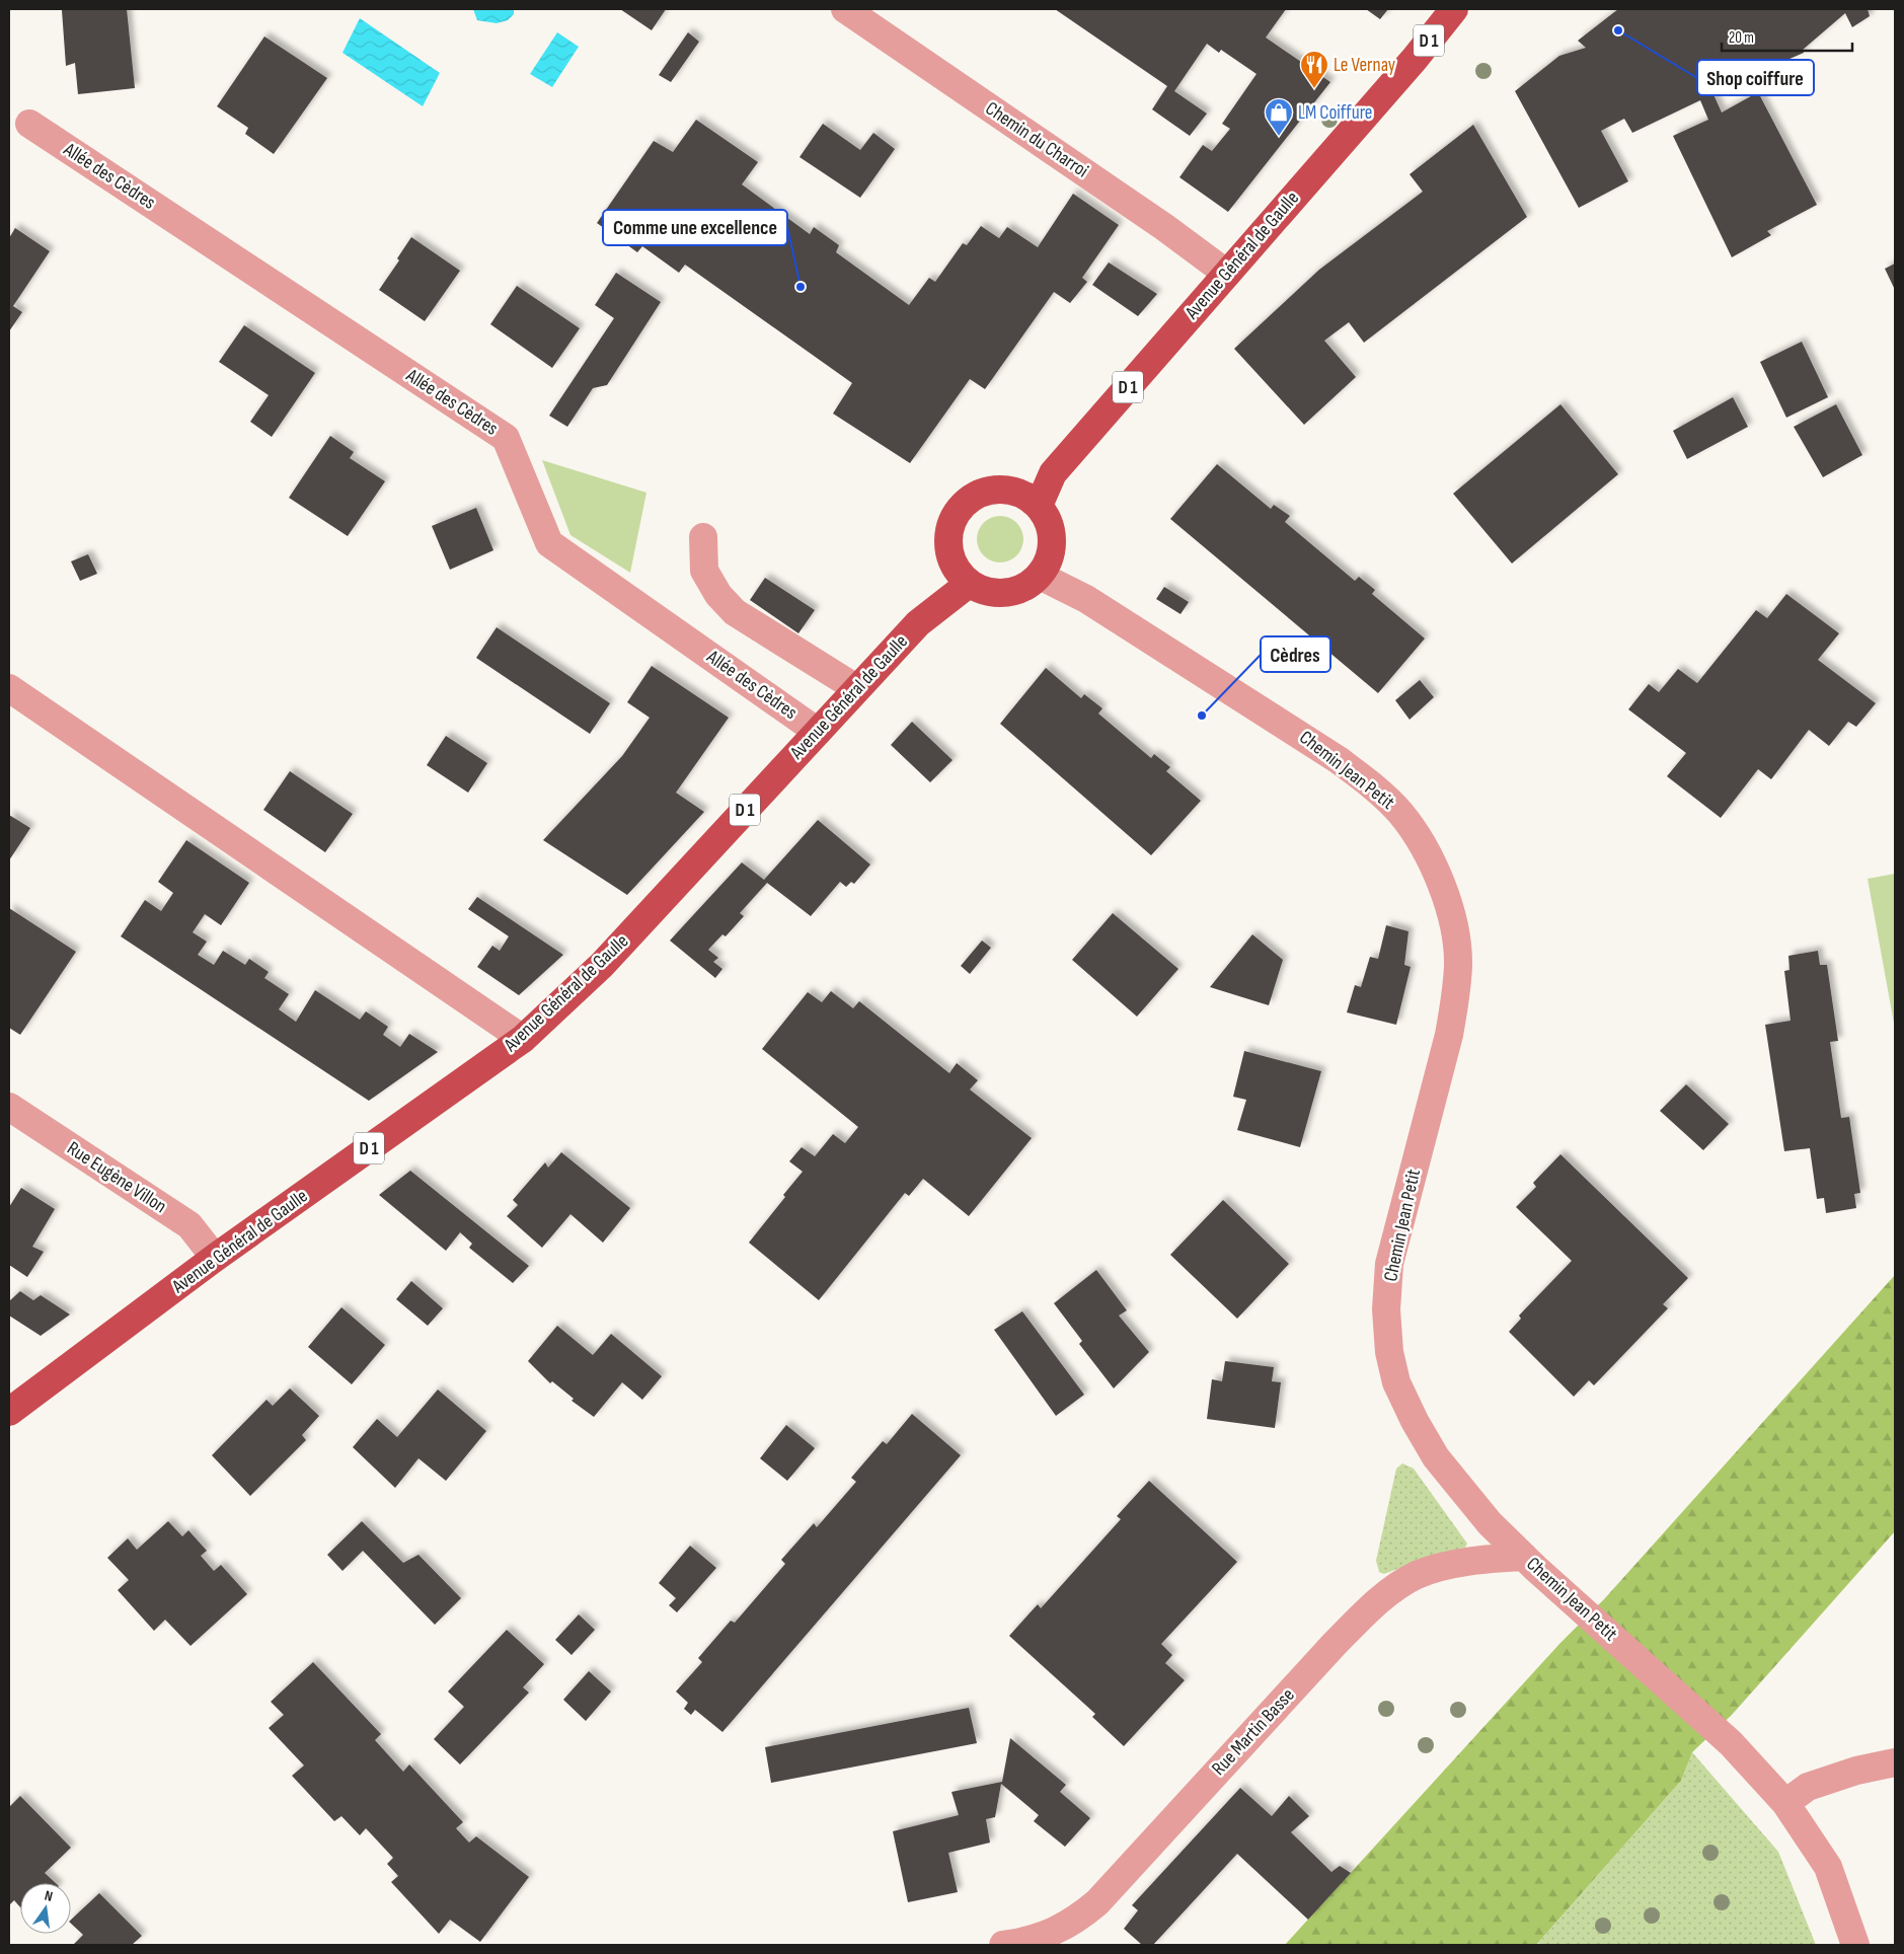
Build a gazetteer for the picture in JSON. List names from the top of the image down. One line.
{"streets":{"main road":["D 1","Avenue Général de Gaulle"],"street":["Chemin du Charroi","Allée des Cèdres","Chemin Jean Petit","Rue Eugène Villon","Rue Martin Basse"]},"crossings":[["Chemin du Charroi","Avenue Général de Gaulle"],["Allée des Cèdres","Avenue Général de Gaulle"],["Avenue Général de Gaulle","Chemin Jean Petit"],["Avenue Général de Gaulle","Rue Eugène Villon"],["Chemin Jean Petit","Rue Martin Basse"]],"places":{"other":["Shop coiffure","Comme une excellence","Cèdres"],"restaurant":["Le Vernay"],"shop":["LM Coiffure"]},"scale_bar":"20 m","north":"top"}
